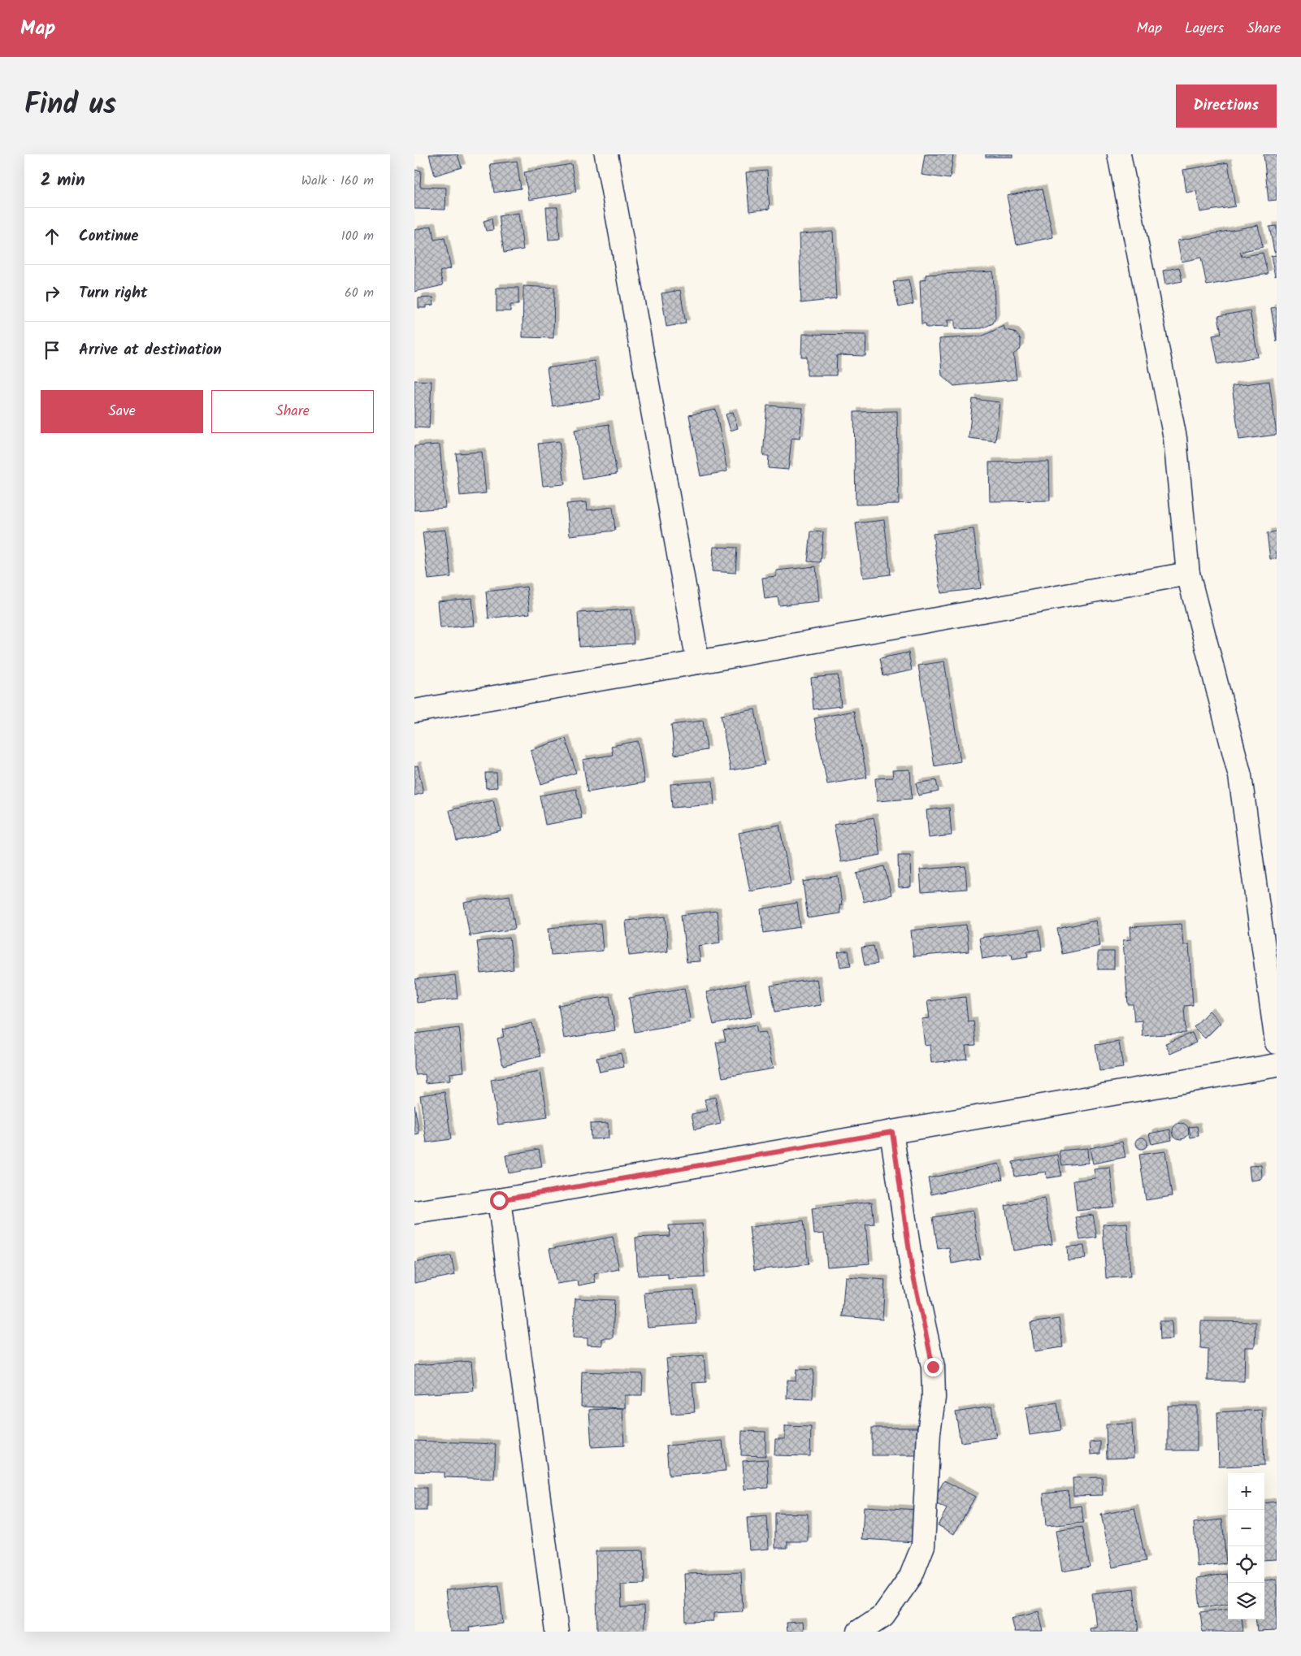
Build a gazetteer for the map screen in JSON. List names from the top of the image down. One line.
{"page":{"header":"Map","nav":["Map","Layers","Share"],"title":"Find us","buttons":["Directions",["Save","Share"]],"heading":["2 min","Walk · 160 m"],"list":[["Continue","100 m"],["Turn right","60 m"],"Arrive at destination"],"map_buttons":["+","−"]}}
